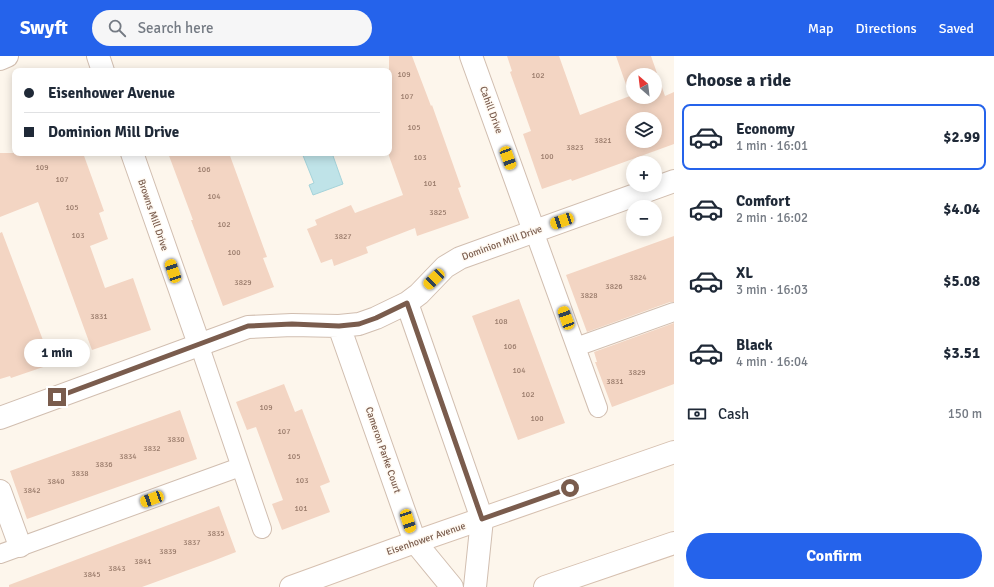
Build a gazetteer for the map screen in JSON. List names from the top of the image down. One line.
{"streets":{"street":["Cahill Drive","Browns Mill Drive","Dominion Mill Drive","Cameron Parke Court","Eisenhower Avenue"]},"crossings":[["Cahill Drive","Dominion Mill Drive"],["Browns Mill Drive","Dominion Mill Drive"],["Dominion Mill Drive","Cameron Parke Court"],["Cameron Parke Court","Eisenhower Avenue"]],"house_numbers":["109","102","107","105","3821","3823","100","103","109","106","107","101","104","105","3825","102","103","3827","100","3824","3829","3826","3828","3831","108","106","104","3829","3831","102","109","100","107","3830","3832","3834","105","3836","3838","103","3840","3842","101","3835","3837","3839","3841","3843","3845"],"north":"top left","page":{"header":"Swyft","search":"Search here","nav":["Map","Directions","Saved"],"heading":"Choose a ride","map_buttons":["+","−"],"banner":["Eisenhower Avenue","Dominion Mill Drive"],"list":[{"name":"Economy","note":"1 min · 16:01","value":"$2.99"},{"name":"Comfort","note":"2 min · 16:02","value":"$4.04"},{"name":"XL","note":"3 min · 16:03","value":"$5.08"},{"name":"Black","note":"4 min · 16:04","value":"$3.51"}],"bubble":"1 min","pay":["Cash","150 m"],"buttons":"Confirm"}}
